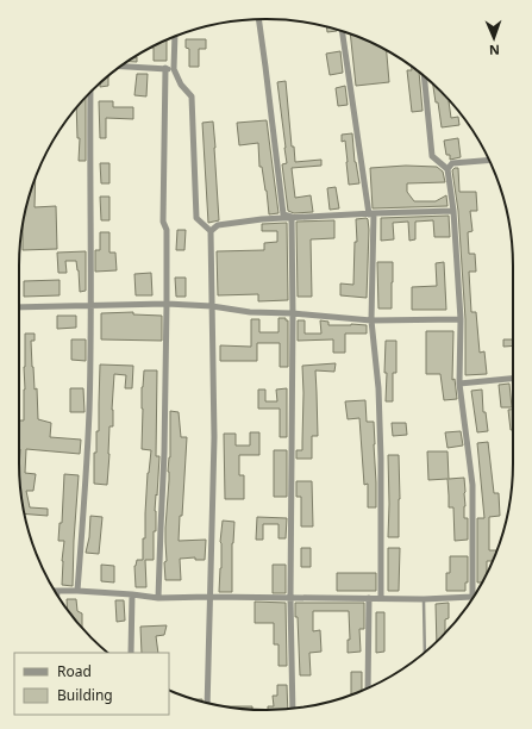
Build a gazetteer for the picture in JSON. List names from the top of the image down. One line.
{"legend":["Road","Building"],"north":"bottom"}
